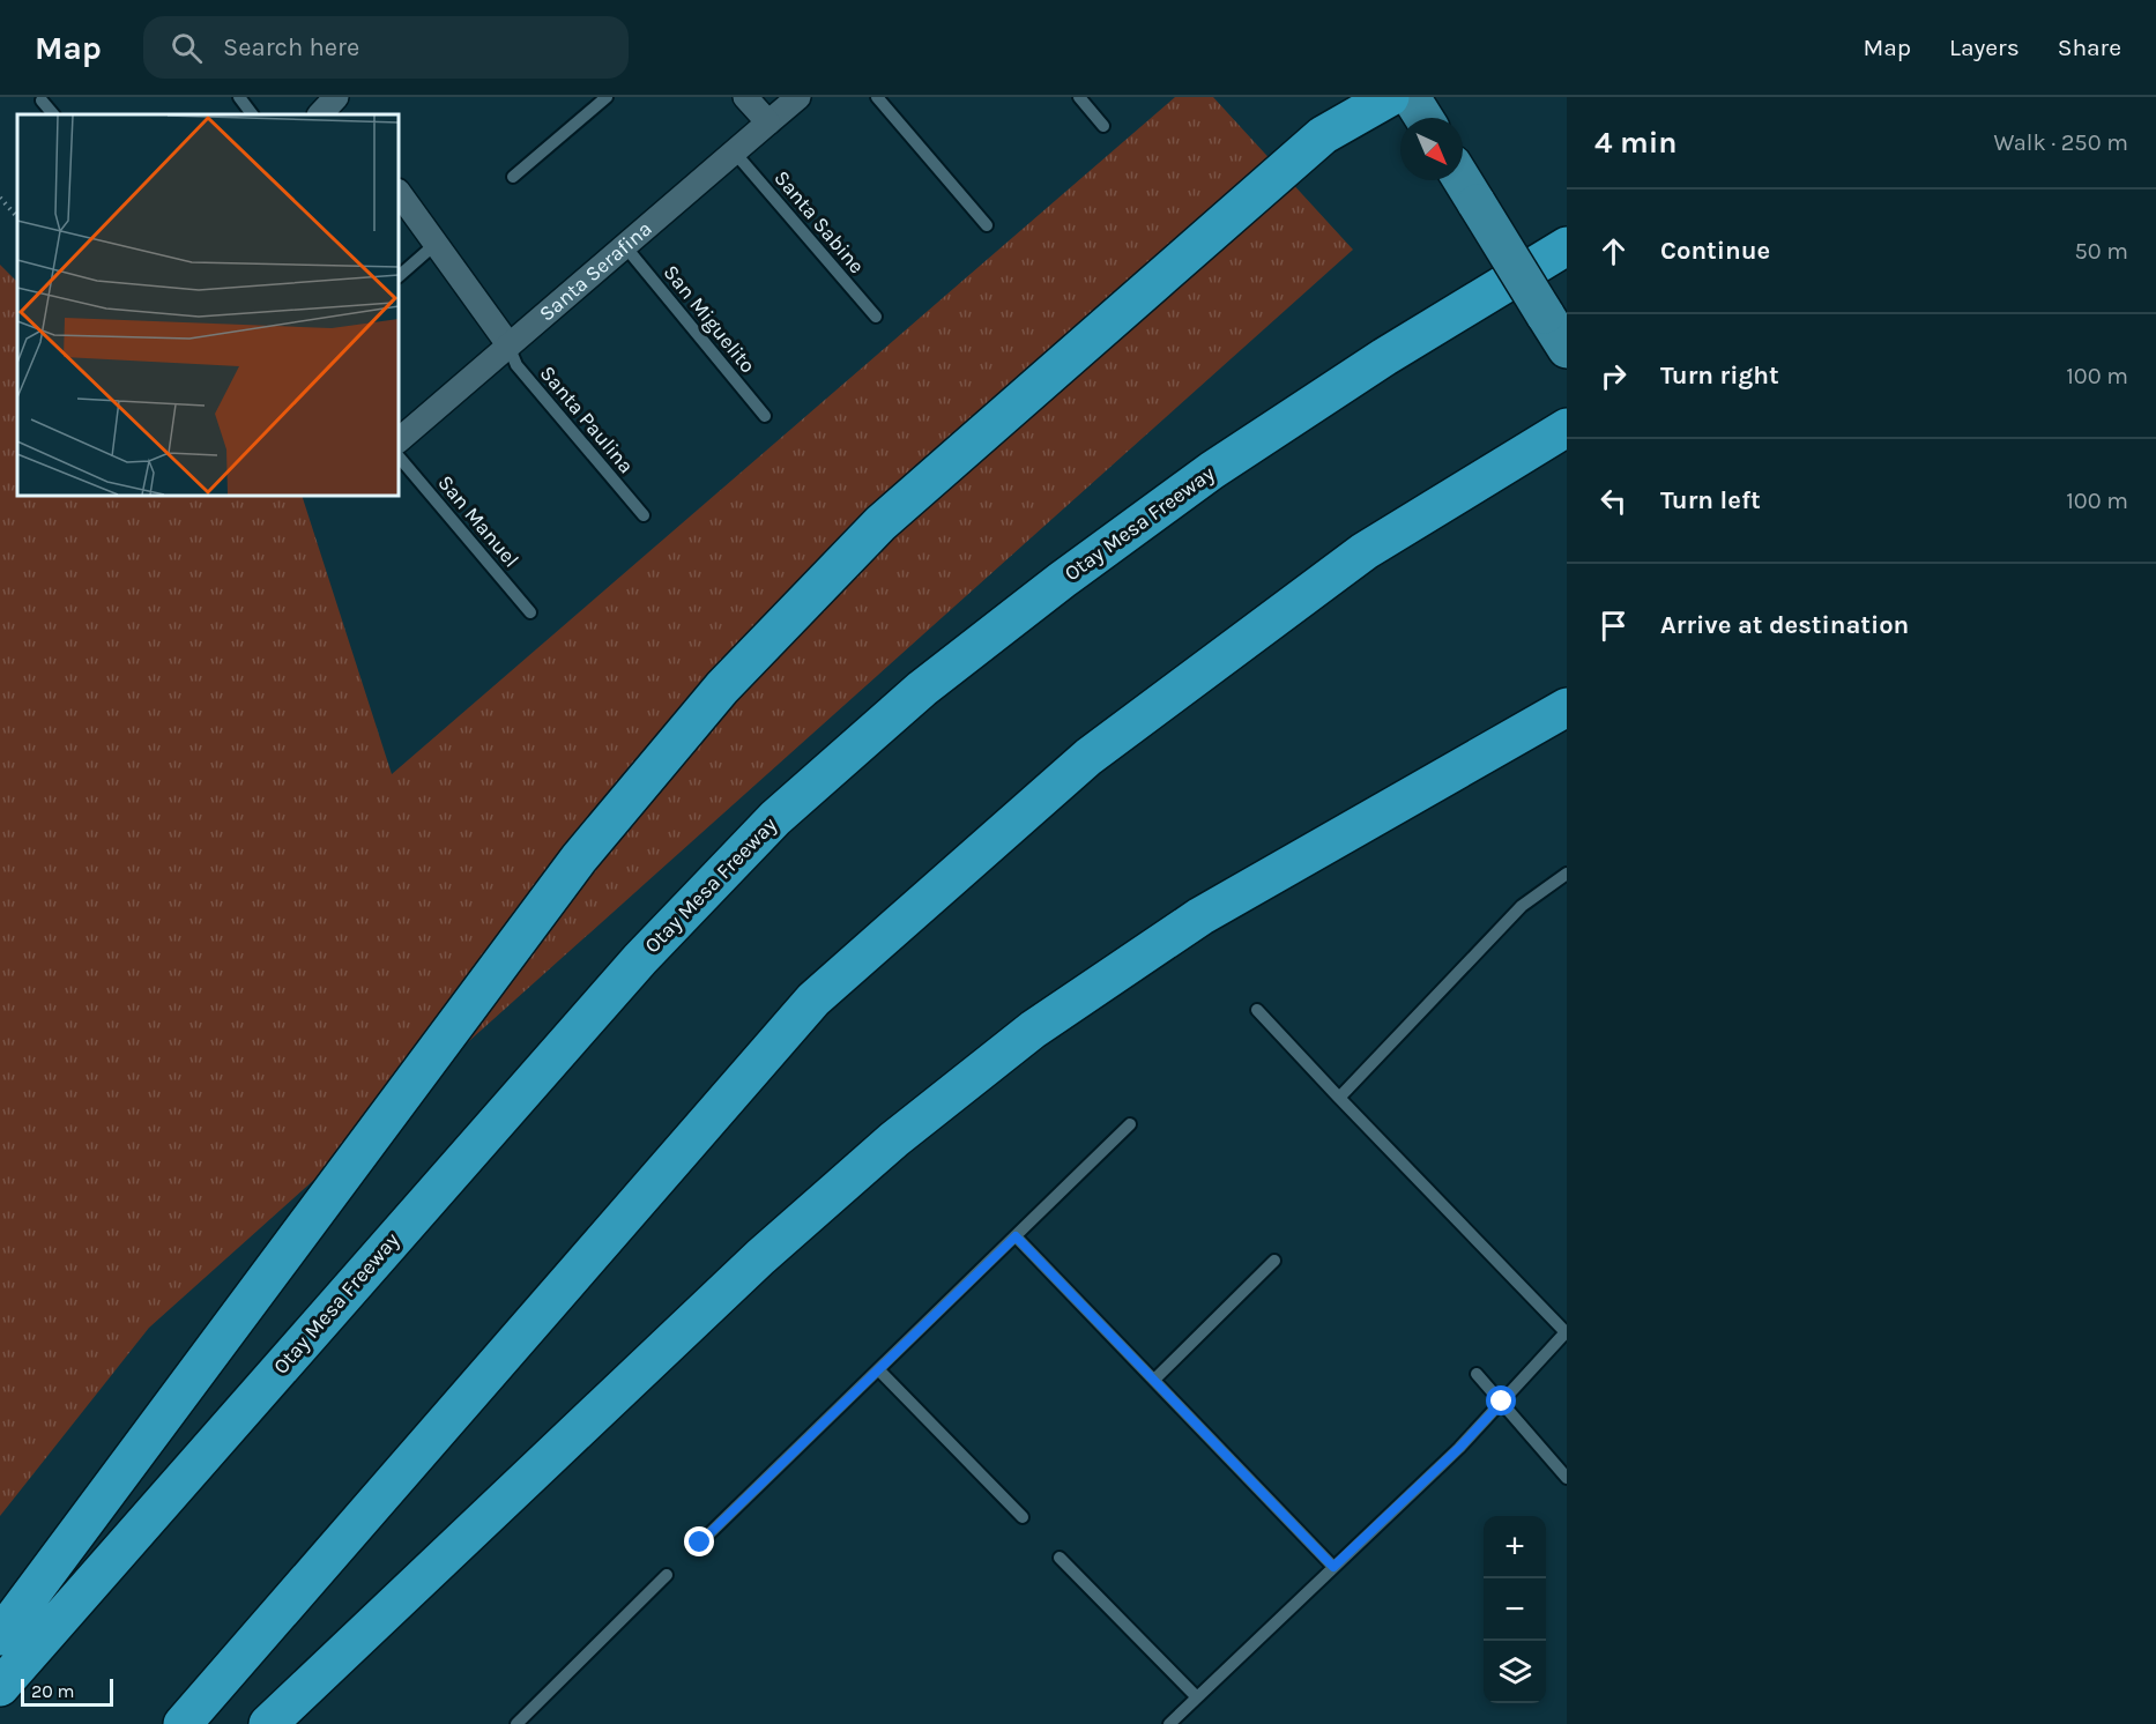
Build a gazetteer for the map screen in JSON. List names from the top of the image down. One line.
{"streets":{"highway":["Otay Mesa Freeway"],"street":["Santa Serafina"],"lane":["Santa Sabine","San Miguelito","Santa Paulina","San Manuel"]},"crossings":[["Santa Sabine","Santa Serafina"],["Santa Serafina","San Miguelito"],["Santa Serafina","Santa Paulina"]],"scale_bar":"20 m","north":"bottom right","page":{"header":"Map","search":"Search here","nav":["Map","Layers","Share"],"heading":["4 min","Walk · 250 m"],"list":[["Continue","50 m"],["Turn right","100 m"],["Turn left","100 m"],"Arrive at destination"],"map_buttons":["+","−"],"scale":"20 m"}}
